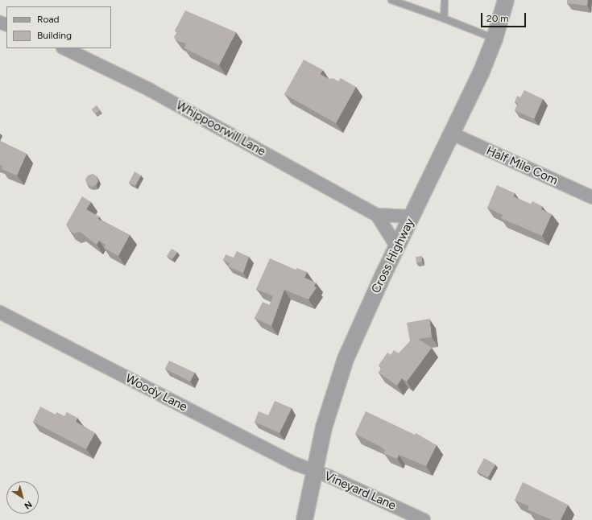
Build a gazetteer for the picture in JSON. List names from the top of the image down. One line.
{"streets":{"street":["Whippoorwill Lane","Half Mile Com","Cross Highway","Woody Lane","Vineyard Lane"]},"crossings":[["Whippoorwill Lane","Cross Highway"],["Half Mile Com","Cross Highway"],["Cross Highway","Woody Lane"],["Cross Highway","Vineyard Lane"],["Woody Lane","Vineyard Lane"]],"legend":["Road","Building"],"scale_bar":"20 m","north":"bottom right"}
